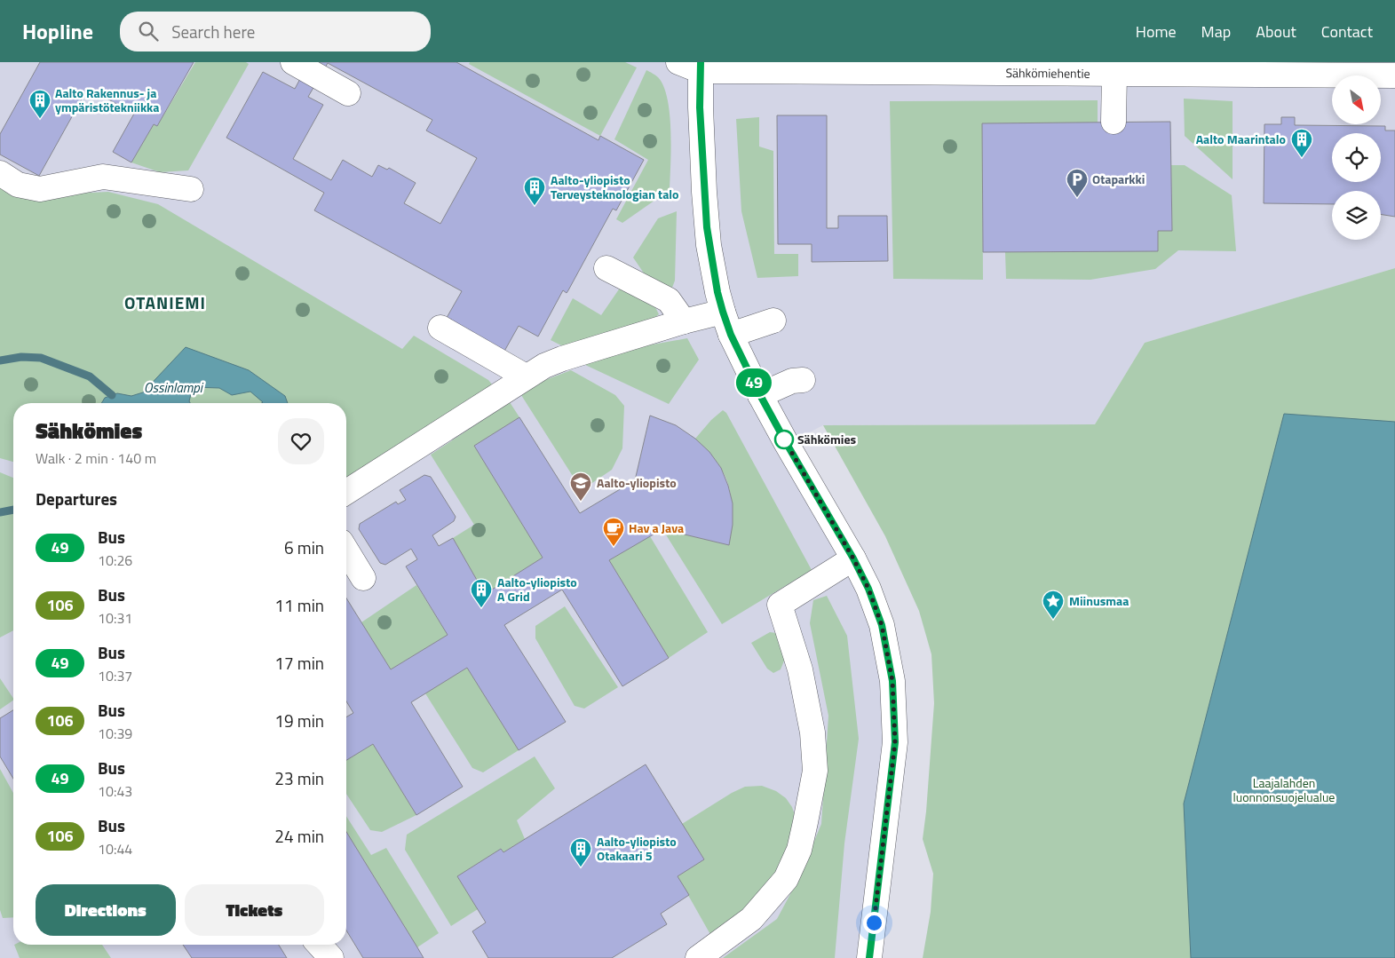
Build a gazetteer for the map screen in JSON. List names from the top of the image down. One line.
{"streets":{"street":["Sähkömiehentie"]},"districts":["OTANIEMI"],"water":["Ossinlampi"],"parks":["Laajalahden luonnonsuojelualue"],"places":{"building":["Aalto Rakennus- ja ympäristötekniikka","Aalto Maarintalo","Aalto-yliopisto Terveysteknologian talo","Aalto-yliopisto A Grid","Aalto-yliopisto Otakaari 5"],"parking":["Otaparkki"],"other":["Sähkömies"],"school or university":["Aalto-yliopisto"],"cafe":["Hav a Java"],"place":["Miinusmaa"]},"lines":["bus line 49"],"north":"bottom right","page":{"header":"Hopline","search":"Search here","nav":["Home","Map","About","Contact"],"on_map":"49","heading":[["Sähkömies","Walk · 2 min · 140 m"],"Departures"],"list":[{"mark":"49","name":"Bus","note":"10:26","value":"6 min"},{"mark":"106","name":"Bus","note":"10:31","value":"11 min"},{"mark":"49","name":"Bus","note":"10:37","value":"17 min"},{"mark":"106","name":"Bus","note":"10:39","value":"19 min"},{"mark":"49","name":"Bus","note":"10:43","value":"23 min"},{"mark":"106","name":"Bus","note":"10:44","value":"24 min"}],"buttons":["Directions","Tickets"]}}
